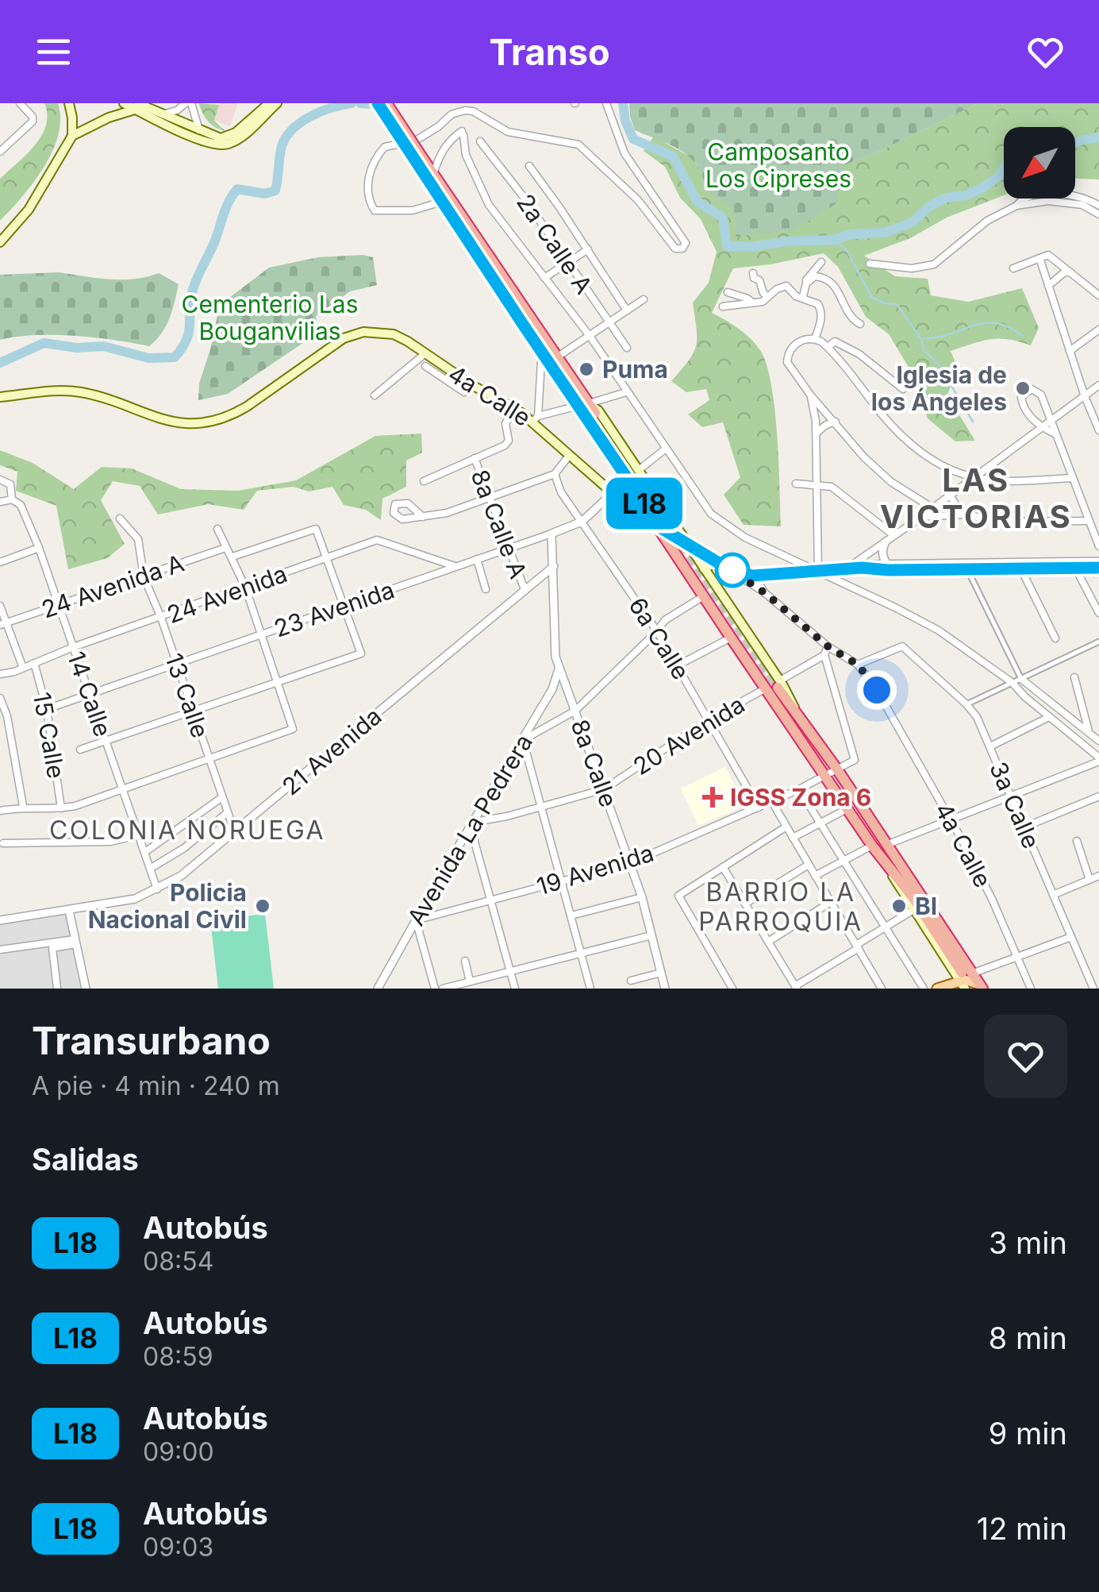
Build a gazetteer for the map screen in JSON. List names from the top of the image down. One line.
{"streets":{"main road":["4a Calle"],"street":["2a Calle A","8a Calle A","24 Avenida A","24 Avenida","23 Avenida","6a Calle","14 Calle","13 Calle","15 Calle","20 Avenida","21 Avenida","8a Calle","3a Calle","Avenida La Pedrera","19 Avenida"]},"crossings":[["4a Calle","23 Avenida"],["4a Calle","3a Calle"],["8a Calle A","23 Avenida"],["8a Calle A","21 Avenida"],["24 Avenida A","14 Calle"],["24 Avenida A","13 Calle"],["24 Avenida A","15 Calle"],["24 Avenida","23 Avenida"],["24 Avenida","14 Calle"],["24 Avenida","13 Calle"],["24 Avenida","15 Calle"],["23 Avenida","6a Calle"],["23 Avenida","14 Calle"],["23 Avenida","13 Calle"],["23 Avenida","15 Calle"],["23 Avenida","8a Calle"],["6a Calle","20 Avenida"],["6a Calle","19 Avenida"],["14 Calle","21 Avenida"],["13 Calle","21 Avenida"],["20 Avenida","8a Calle"],["20 Avenida","Avenida La Pedrera"],["20 Avenida","19 Avenida"],["21 Avenida","8a Calle"],["8a Calle","Avenida La Pedrera"],["8a Calle","19 Avenida"],["Avenida La Pedrera","19 Avenida"]],"districts":["LAS VICTORIAS","COLONIA NORUEGA","BARRIO LA PARROQUIA"],"parks":["Camposanto Los Cipreses","Cementerio Las Bouganvilias"],"places":{"other":["Puma","Iglesia de los Ángeles","Policia Nacional Civil","BI"],"health":["IGSS Zona 6"]},"lines":["bus line L18"],"north":"bottom left","page":{"header":"Transo","on_map":"L18","heading":[["Transurbano","A pie · 4 min · 240 m"],"Salidas"],"list":[{"mark":"L18","name":"Autobús","note":"08:54","value":"3 min"},{"mark":"L18","name":"Autobús","note":"08:59","value":"8 min"},{"mark":"L18","name":"Autobús","note":"09:00","value":"9 min"},{"mark":"L18","name":"Autobús","note":"09:03","value":"12 min"}]}}
